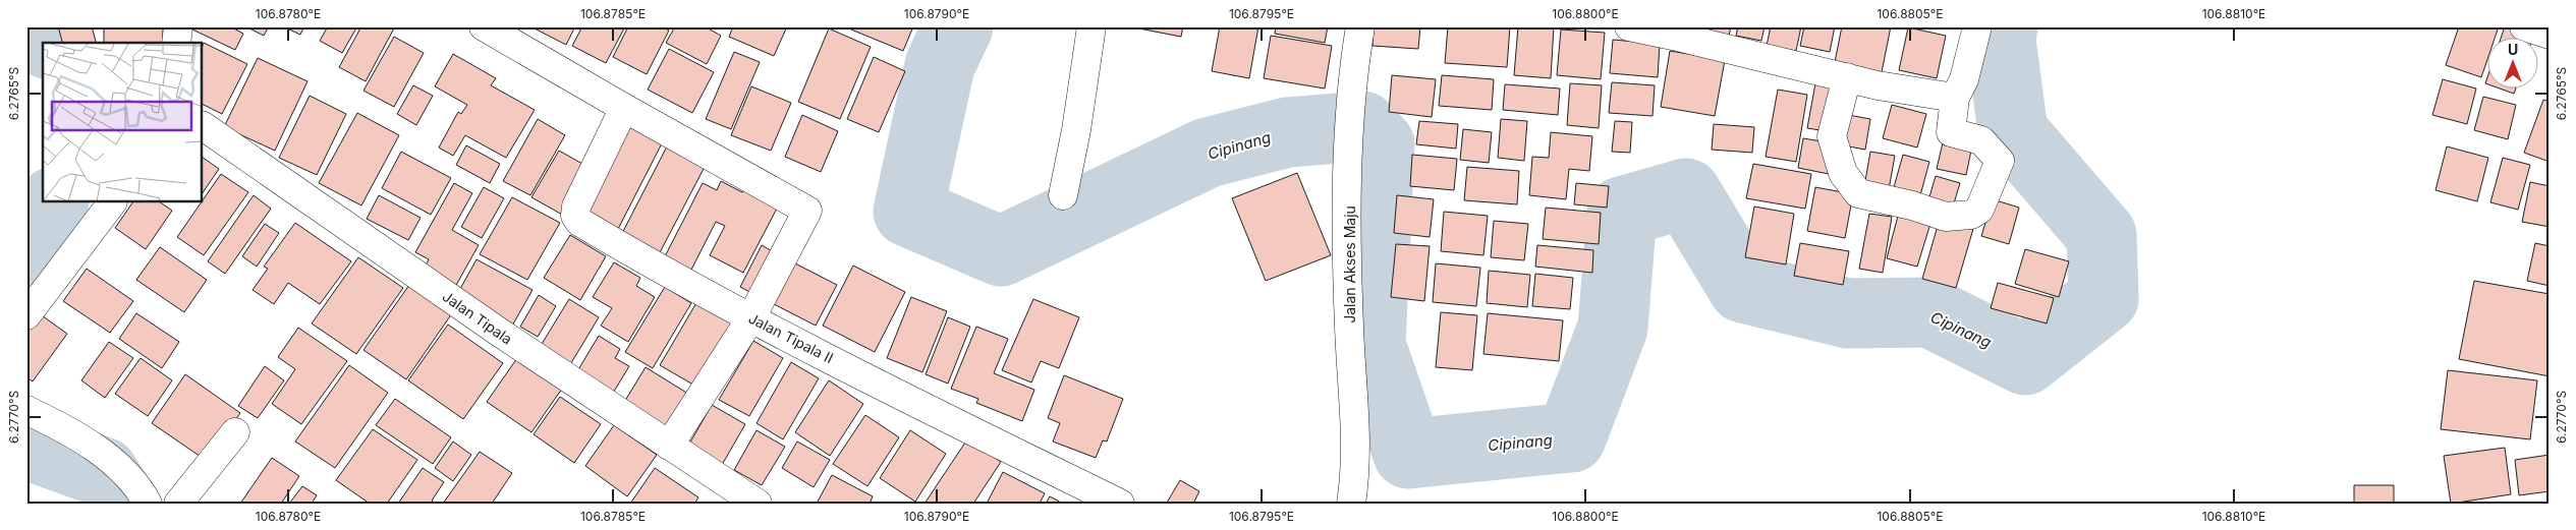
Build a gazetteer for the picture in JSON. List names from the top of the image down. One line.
{"streets":{"street":["Jalan Akses Maju","Jalan Tipala","Jalan Tipala II"]},"water":["Cipinang"],"north":"top","coordinates":["106.8780°E","106.8785°E","106.8790°E","106.8795°E","106.8800°E","106.8805°E","106.8810°E","6.2765°S","6.2770°S"]}
